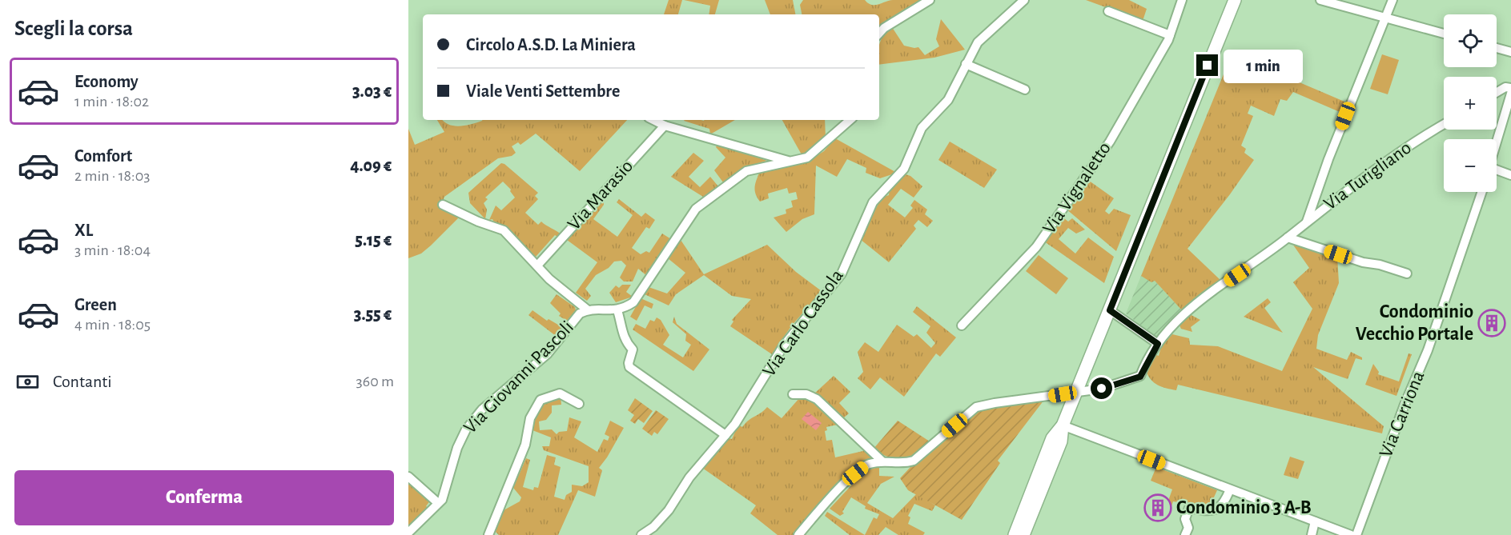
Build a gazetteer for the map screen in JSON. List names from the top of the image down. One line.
{"streets":{"street":["Via Turigliano","Via Vignaletto","Via Marasio","Via Carlo Cassola","Via Giovanni Pascoli","Via Carriona"]},"crossings":[["Via Marasio","Via Giovanni Pascoli"]],"places":{"building":["Condominio Vecchio Portale","Condominio 3 A-B"]},"page":{"heading":"Scegli la corsa","map_buttons":["+","−"],"banner":["Circolo A.S.D. La Miniera","Viale Venti Settembre"],"bubble":"1 min","list":[{"name":"Economy","note":"1 min · 18:02","value":"3.03 €"},{"name":"Comfort","note":"2 min · 18:03","value":"4.09 €"},{"name":"XL","note":"3 min · 18:04","value":"5.15 €"},{"name":"Green","note":"4 min · 18:05","value":"3.55 €"}],"pay":["Contanti","360 m"],"buttons":"Conferma"}}
